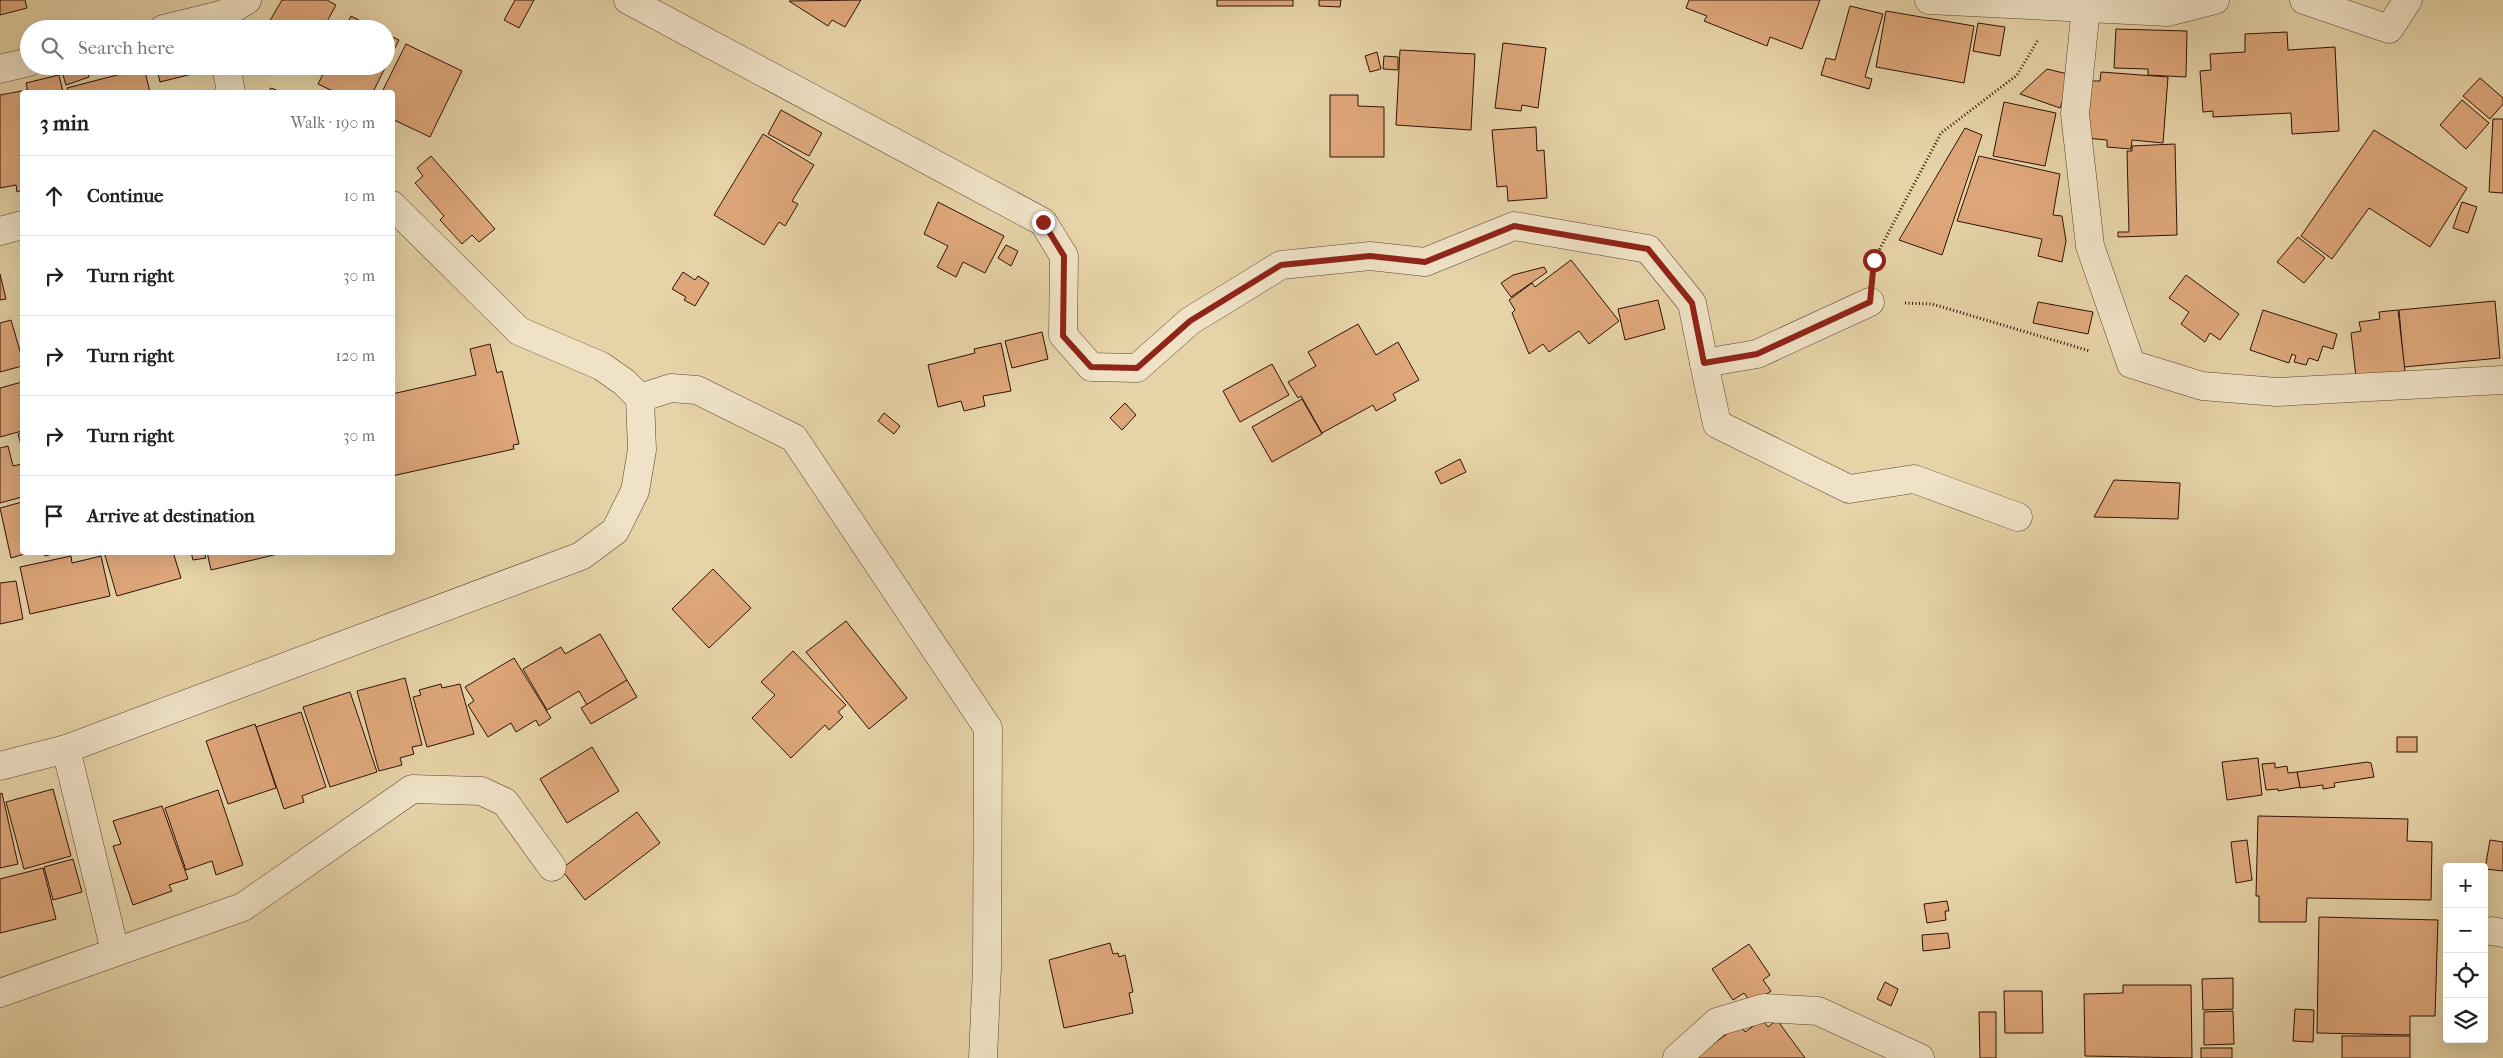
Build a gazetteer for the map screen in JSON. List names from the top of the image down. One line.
{"page":{"search":"Search here","heading":["3 min","Walk · 190 m"],"list":[["Continue","10 m"],["Turn right","30 m"],["Turn right","120 m"],["Turn right","30 m"],"Arrive at destination"],"map_buttons":["+","−"]}}
